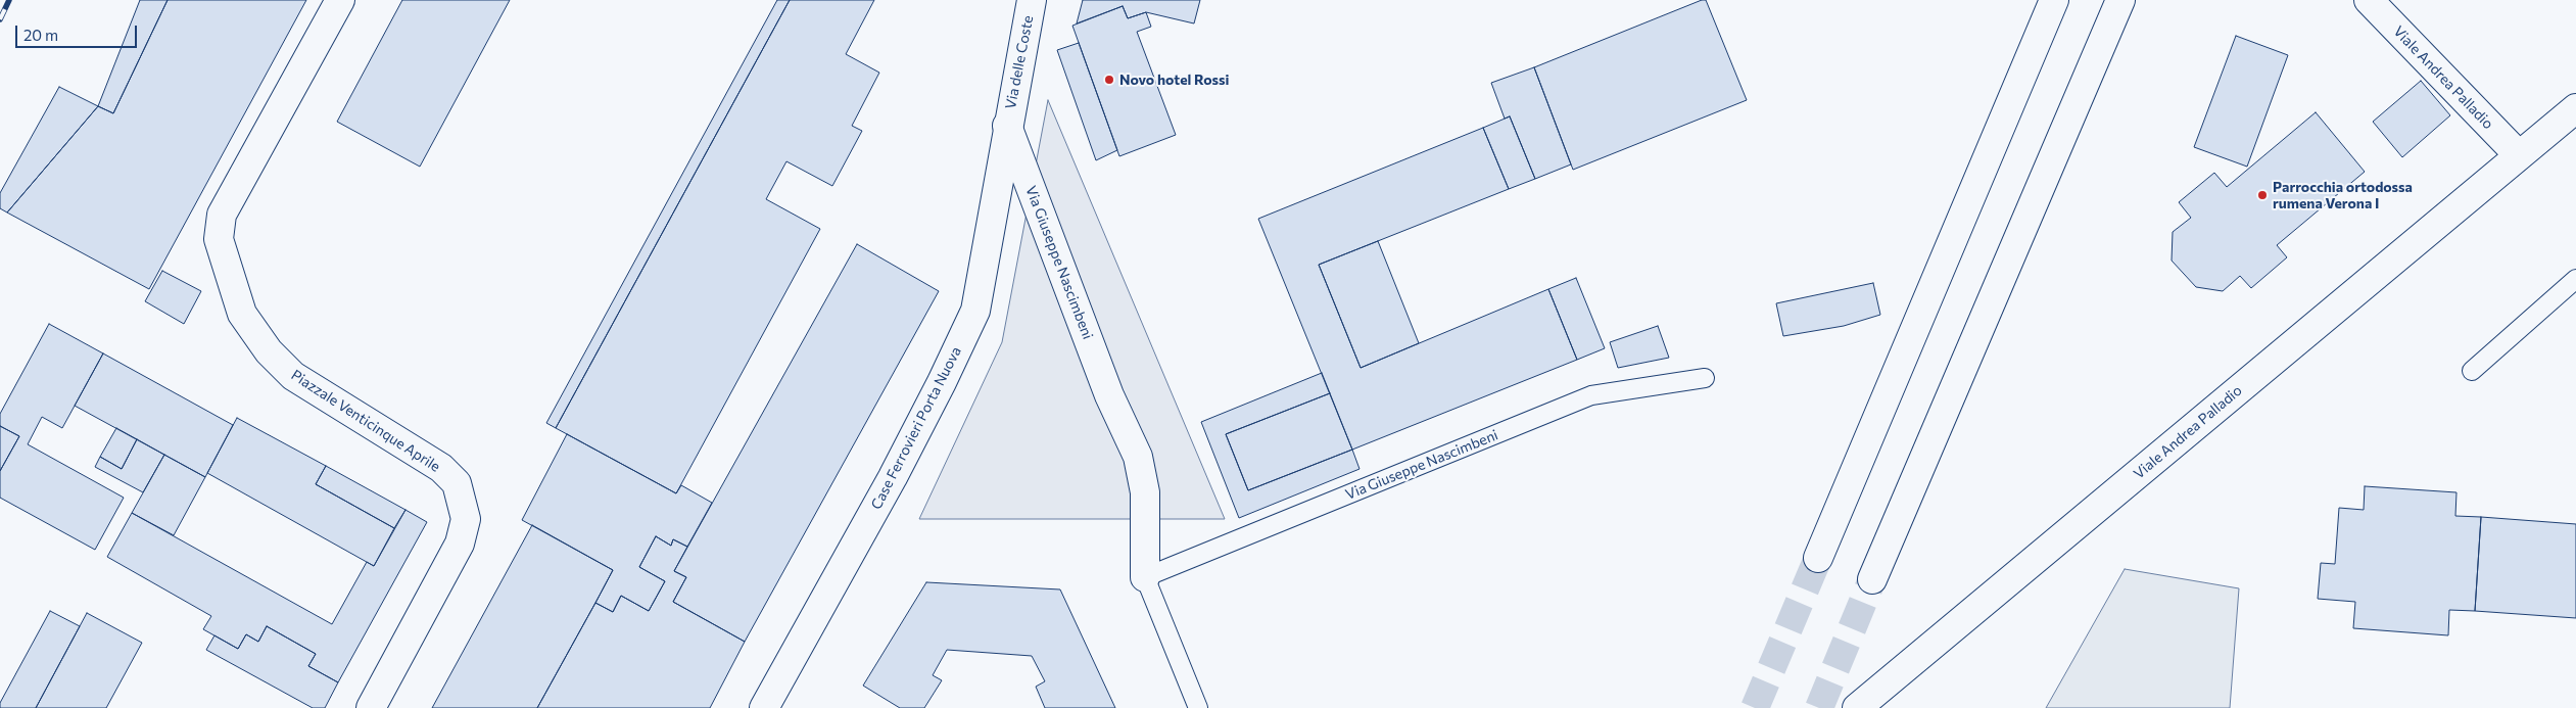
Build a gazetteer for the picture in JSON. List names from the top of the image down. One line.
{"streets":{"main road":["Via delle Coste","Viale Andrea Palladio","Via Giuseppe Nascimbeni","Piazzale Venticinque Aprile","Case Ferrovieri Porta Nuova"]},"crossings":[["Via delle Coste","Via Giuseppe Nascimbeni"],["Via delle Coste","Case Ferrovieri Porta Nuova"],["Via Giuseppe Nascimbeni","Case Ferrovieri Porta Nuova"]],"places":["Novo hotel Rossi","Parrocchia ortodossa rumena Verona I"],"scale_bar":"20 m"}
